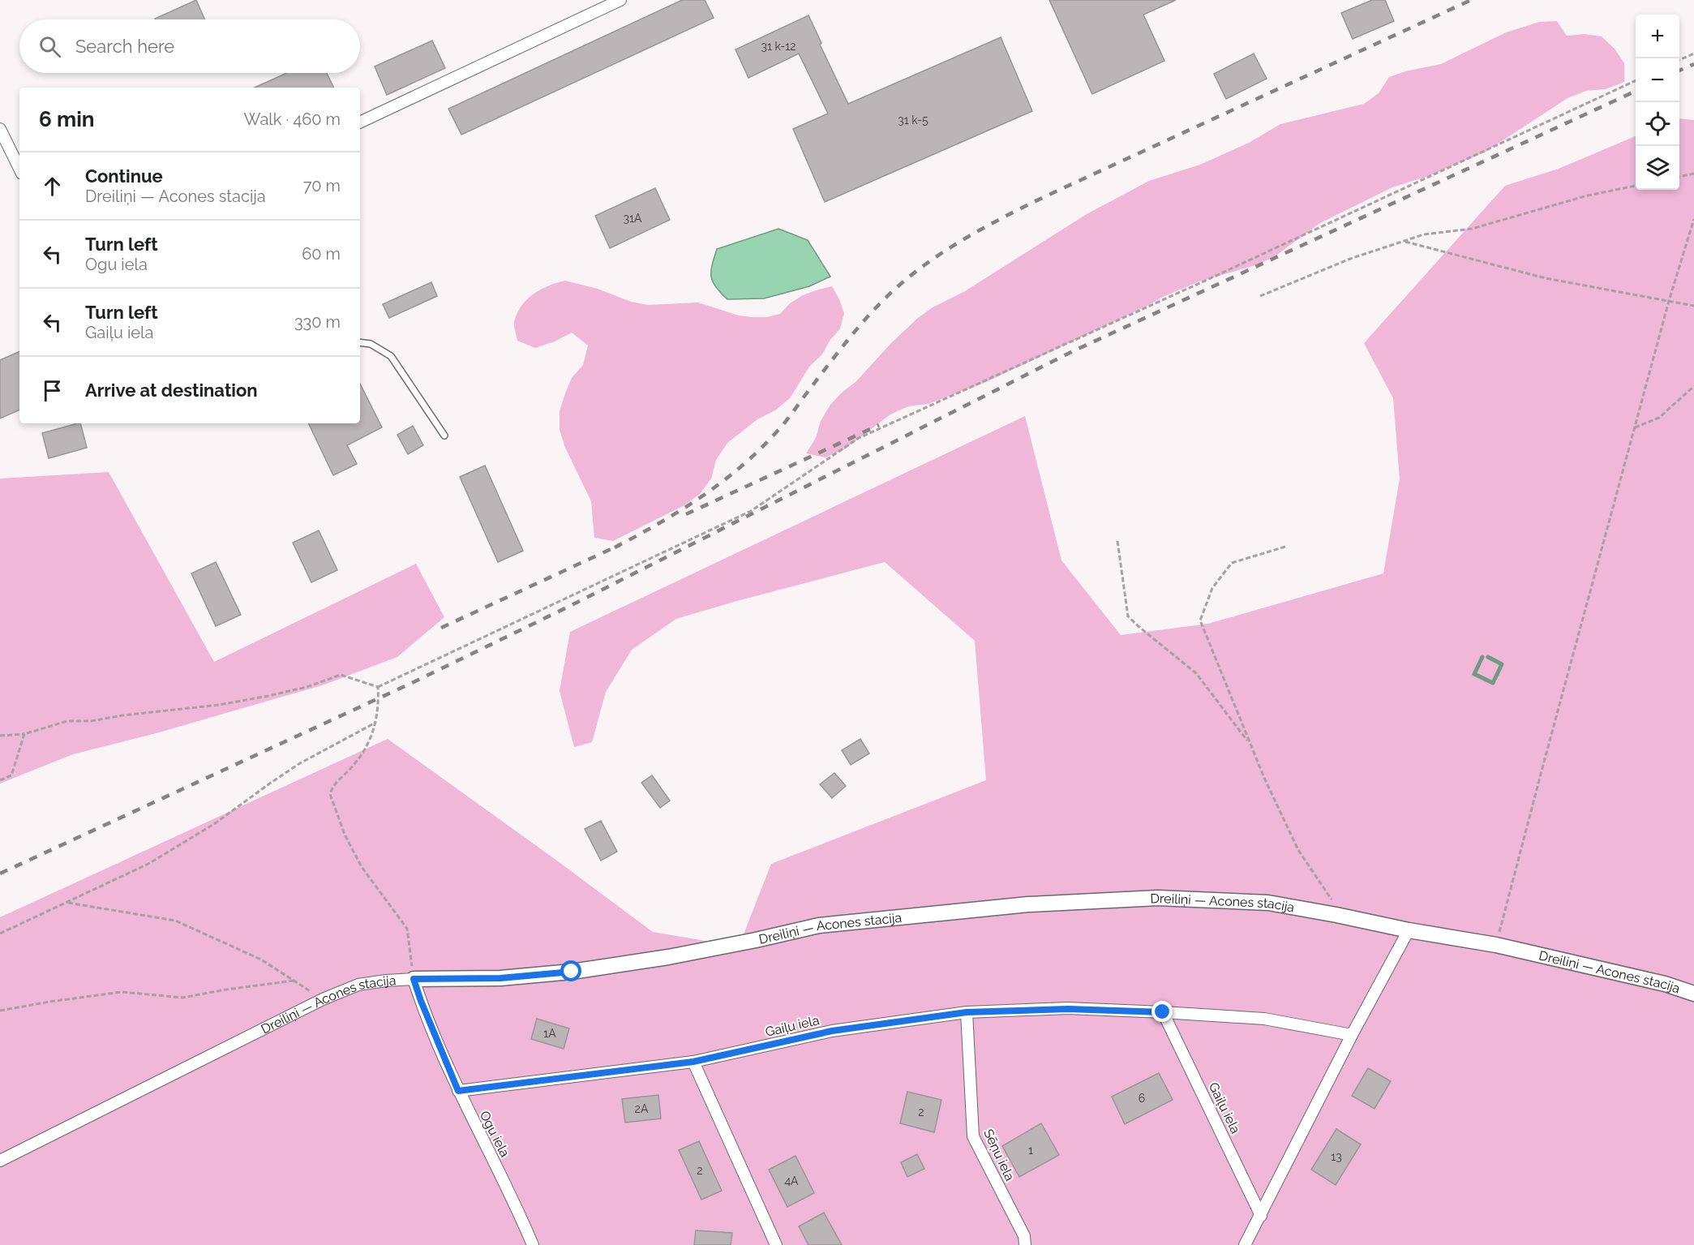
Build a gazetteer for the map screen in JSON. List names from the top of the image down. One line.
{"streets":{"street":["Dreiliņi — Acones stacija","Gaiļu iela","Ogu iela","Sēņu iela"]},"crossings":[["Dreiliņi — Acones stacija","Ogu iela"],["Gaiļu iela","Ogu iela"],["Gaiļu iela","Sēņu iela"]],"house_numbers":["31 k-12","31 k-5","31A","1A","6","2A","2","1","13","2","4A"],"page":{"map_buttons":["+","−"],"search":"Search here","heading":["6 min","Walk · 460 m"],"list":[["Continue","Dreiliņi — Acones stacija","70 m"],["Turn left","Ogu iela","60 m"],["Turn left","Gaiļu iela","330 m"],"Arrive at destination"]}}
